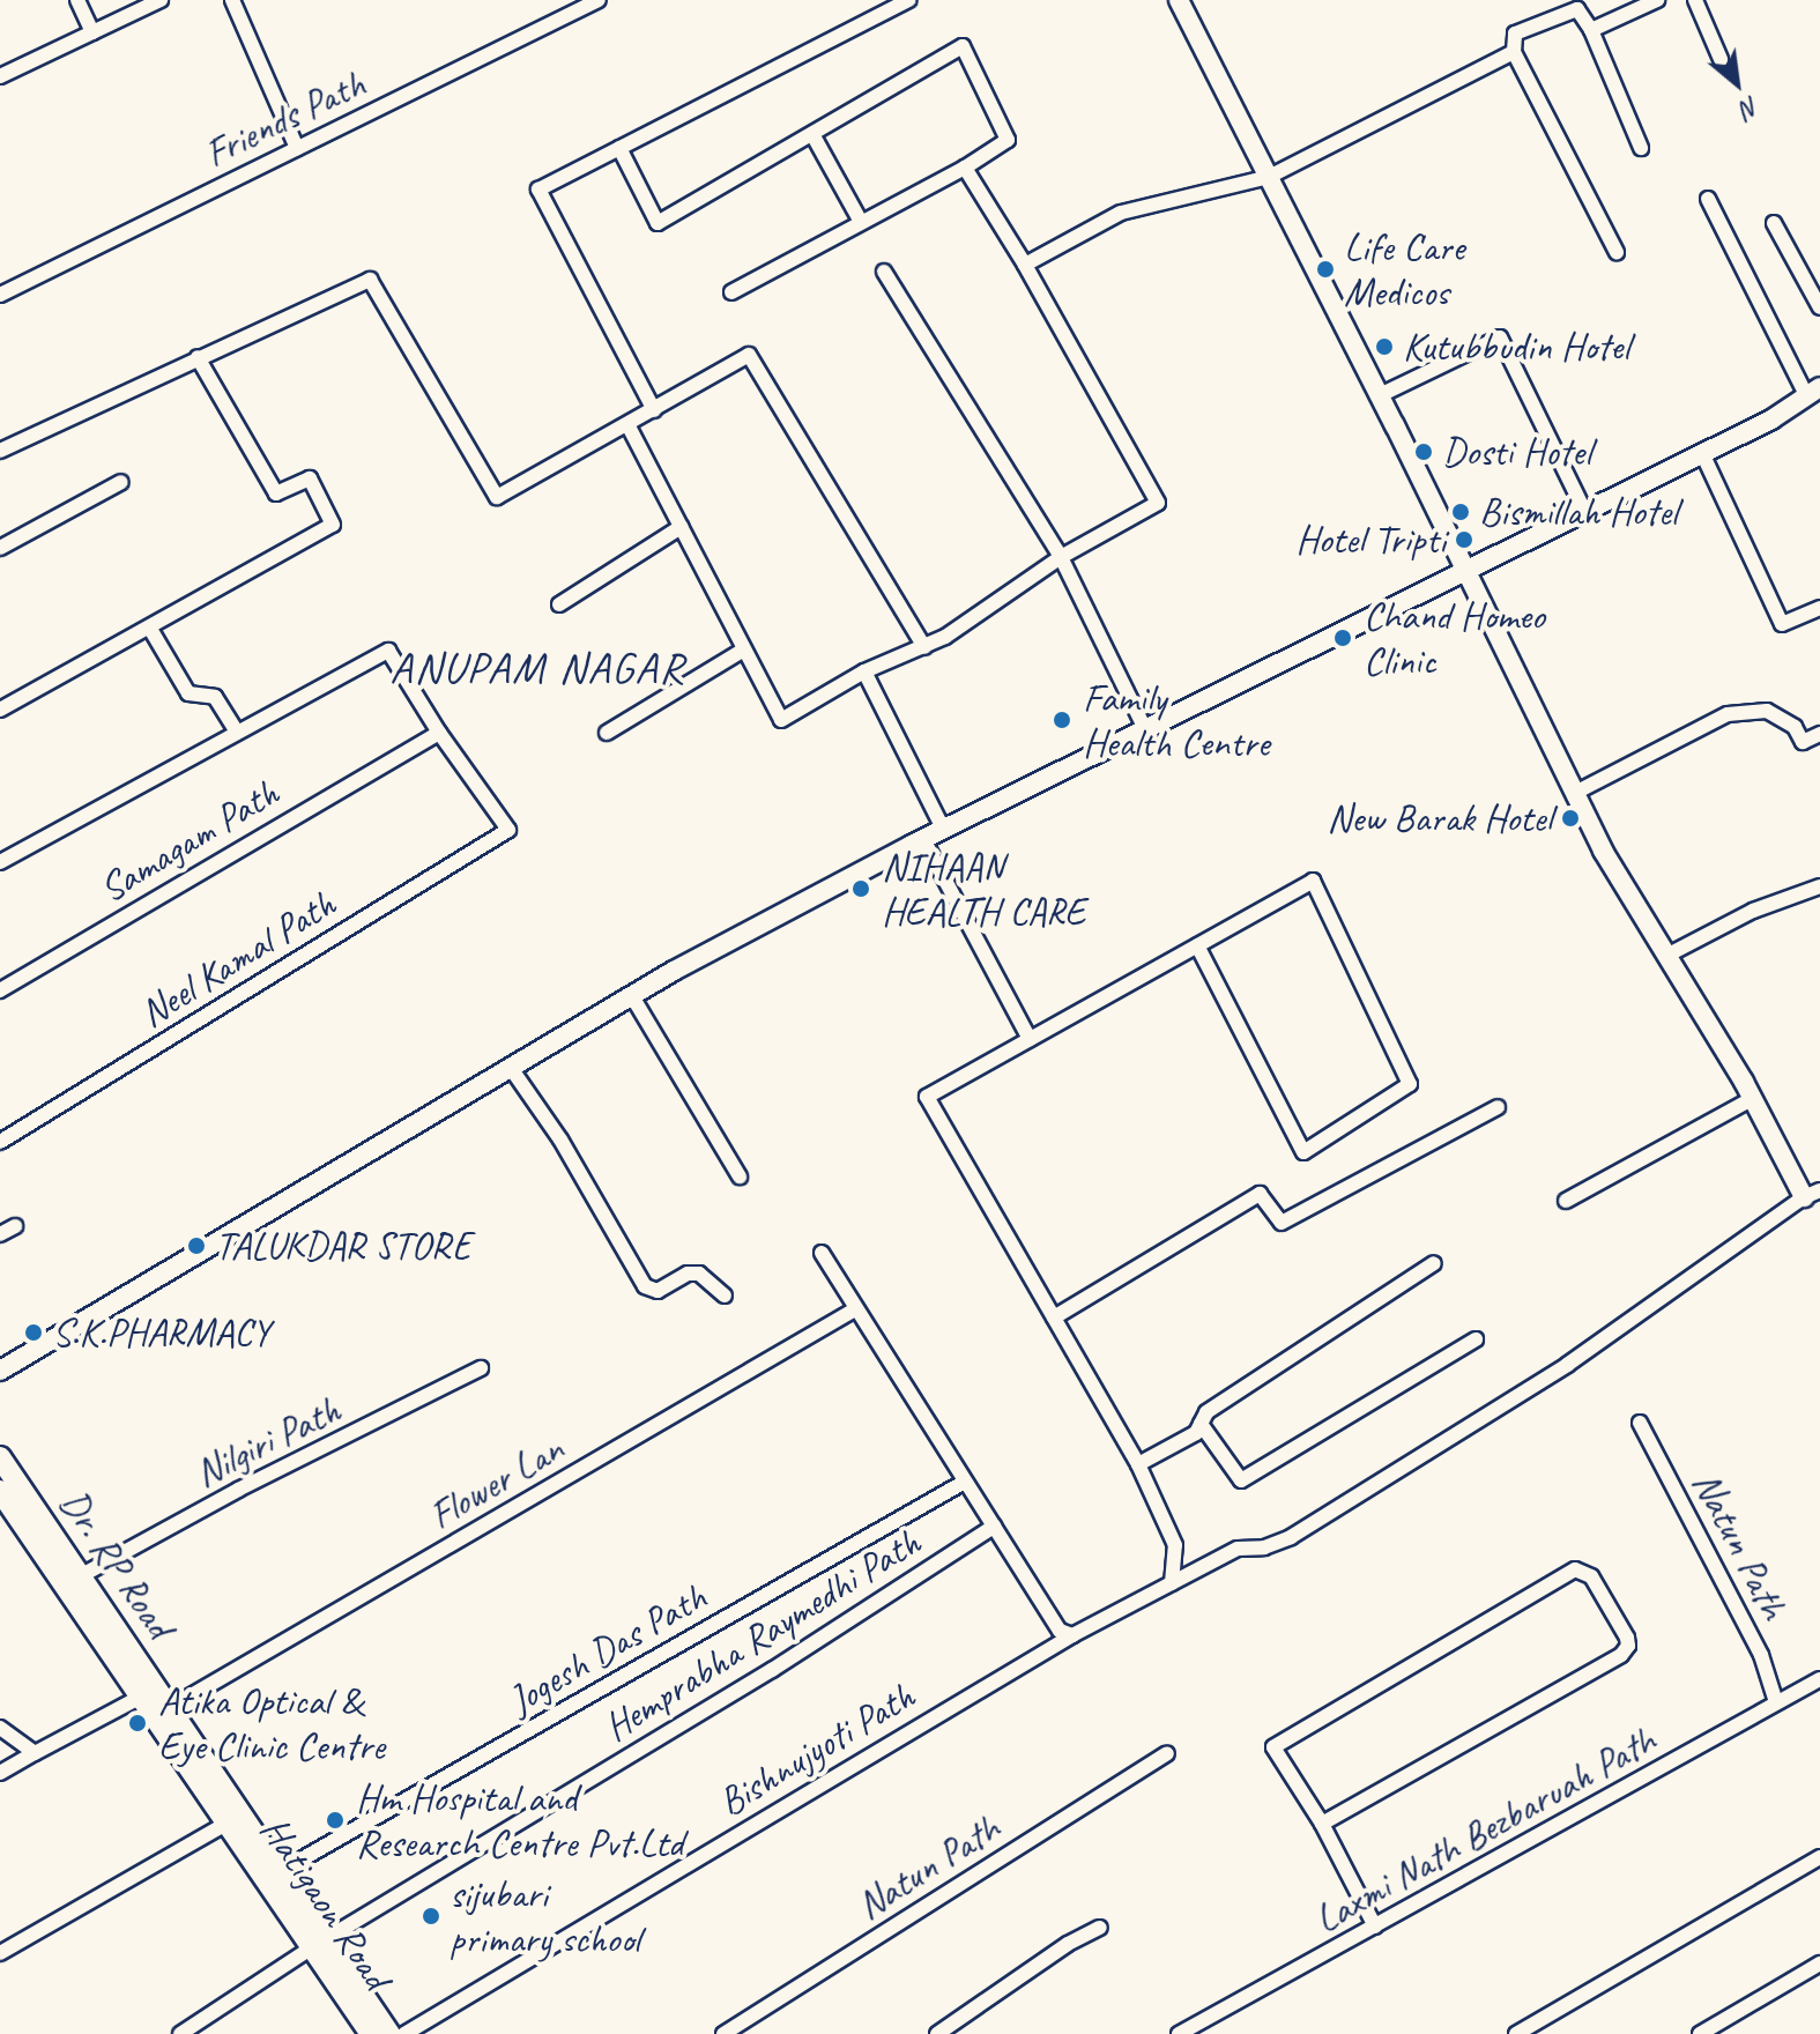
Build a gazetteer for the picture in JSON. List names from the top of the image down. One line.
{"streets":{"main road":["Dr. RP Road","Hatigaon Road"],"street":["Friends Path","Samagam Path","Neel Kamal Path","Nilgiri Path","Flower Lan","Natun Path","Hemprabha Raymedhi Path","Jogesh Das Path","Bishnujyoti Path","Laxmi Nath Bezbaruah Path"]},"crossings":[["Samagam Path","Neel Kamal Path"],["Nilgiri Path","Dr. RP Road"],["Flower Lan","Dr. RP Road"],["Natun Path","Laxmi Nath Bezbaruah Path"],["Dr. RP Road","Hemprabha Raymedhi Path"],["Dr. RP Road","Jogesh Das Path"],["Dr. RP Road","Hatigaon Road"],["Hemprabha Raymedhi Path","Hatigaon Road"]],"districts":["ANUPAM NAGAR"],"places":["Life Care Medicos","Kutubbudin Hotel","Dosti Hotel","Bismillah Hotel","Hotel Tripti","Chand Homeo Clinic","Family Health Centre","New Barak Hotel","NIHAAN HEALTH CARE","TALUKDAR STORE","S.K.PHARMACY","Atika Optical & Eye Clinic Centre","Hm Hospital and Research Centre Pvt.Ltd","sijubari primary school"],"north":"bottom right"}
